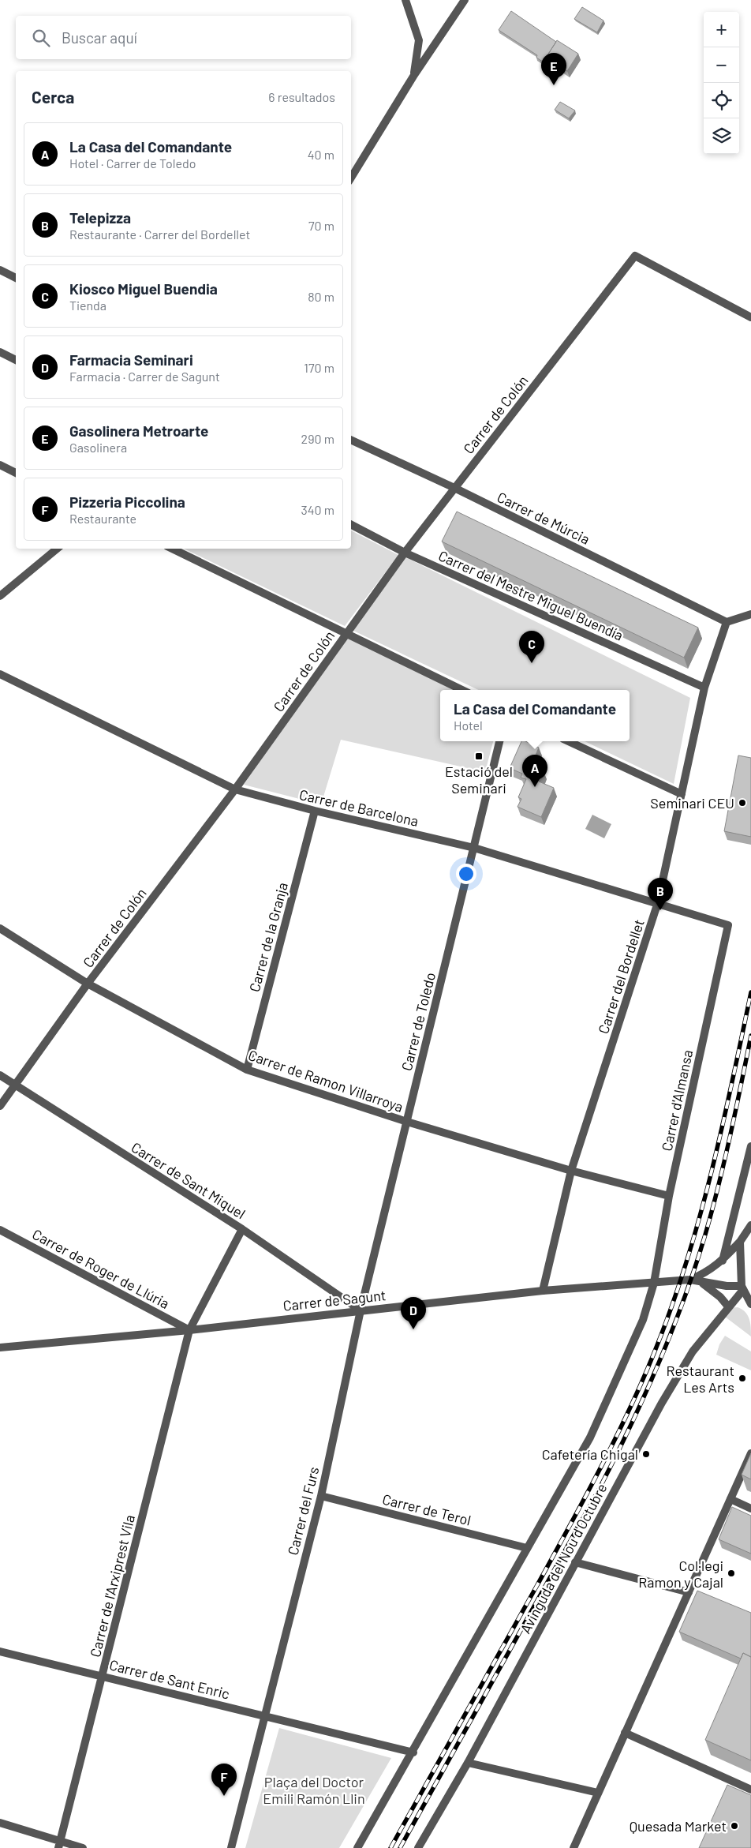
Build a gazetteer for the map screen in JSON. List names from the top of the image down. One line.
{"streets":{"street":["Carrer de Colón","Carrer de Múrcia","Carrer del Mestre Miguel Buendía","Carrer de Barcelona","Carrer de la Granja","Carrer del Bordellet","Carrer de Toledo","Carrer de Ramon Villarroya","Carrer d'Almansa","Carrer de Sant Miquel","Carrer de Roger de Llúria","Carrer de Sagunt","Carrer de Terol","Carrer del Furs","Avinguda del Nou d'Octubre","Carrer de l'Arxiprest Vila","Carrer de Sant Enric"]},"crossings":[["Carrer de Colón","Carrer de Múrcia"],["Carrer de Colón","Carrer del Mestre Miguel Buendía"],["Carrer de Colón","Carrer de Barcelona"],["Carrer de Colón","Carrer de Ramon Villarroya"],["Carrer de Colón","Carrer de Sant Miquel"],["Carrer de Múrcia","Carrer del Bordellet"],["Carrer del Mestre Miguel Buendía","Carrer del Bordellet"],["Carrer de Barcelona","Carrer de la Granja"],["Carrer de Barcelona","Carrer del Bordellet"],["Carrer de Barcelona","Carrer de Toledo"],["Carrer de Barcelona","Carrer d'Almansa"],["Carrer de la Granja","Carrer de Ramon Villarroya"],["Carrer del Bordellet","Carrer de Ramon Villarroya"],["Carrer del Bordellet","Carrer de Sagunt"],["Carrer de Toledo","Carrer de Ramon Villarroya"],["Carrer de Toledo","Carrer de Sant Miquel"],["Carrer de Toledo","Carrer de Sagunt"],["Carrer de Toledo","Carrer del Furs"],["Carrer de Ramon Villarroya","Carrer d'Almansa"],["Carrer d'Almansa","Carrer de Sagunt"],["Carrer de Sant Miquel","Carrer de Sagunt"],["Carrer de Sant Miquel","Carrer del Furs"],["Carrer de Sant Miquel","Carrer de l'Arxiprest Vila"],["Carrer de Roger de Llúria","Carrer de Sagunt"],["Carrer de Roger de Llúria","Carrer de l'Arxiprest Vila"],["Carrer de Sagunt","Carrer del Furs"],["Carrer de Sagunt","Avinguda del Nou d'Octubre"],["Carrer de Sagunt","Carrer de l'Arxiprest Vila"],["Carrer de Terol","Carrer del Furs"],["Carrer del Furs","Carrer de Sant Enric"],["Carrer de l'Arxiprest Vila","Carrer de Sant Enric"]],"parks":["Plaça del Doctor Emili Ramón Llin"],"places":{"transit":["Estació del Seminari"],"other":["Seminari CEU","Restaurant Les Arts","Cafetería Chigal","Col·legi Ramon y Cajal","Quesada Market"]},"page":{"map_buttons":["+","−"],"search":"Buscar aquí","pins":["E","C","A","B","D","F"],"heading":["Cerca","6 resultados"],"list":[{"mark":"A","name":"La Casa del Comandante","note":"Hotel · Carrer de Toledo","value":"40 m"},{"mark":"B","name":"Telepizza","note":"Restaurante · Carrer del Bordellet","value":"70 m"},{"mark":"C","name":"Kiosco Miguel Buendia","note":"Tienda","value":"80 m"},{"mark":"D","name":"Farmacia Seminari","note":"Farmacia · Carrer de Sagunt","value":"170 m"},{"mark":"E","name":"Gasolinera Metroarte","note":"Gasolinera","value":"290 m"},{"mark":"F","name":"Pizzeria Piccolina","note":"Restaurante","value":"340 m"}],"popup":["La Casa del Comandante","Hotel"]}}
